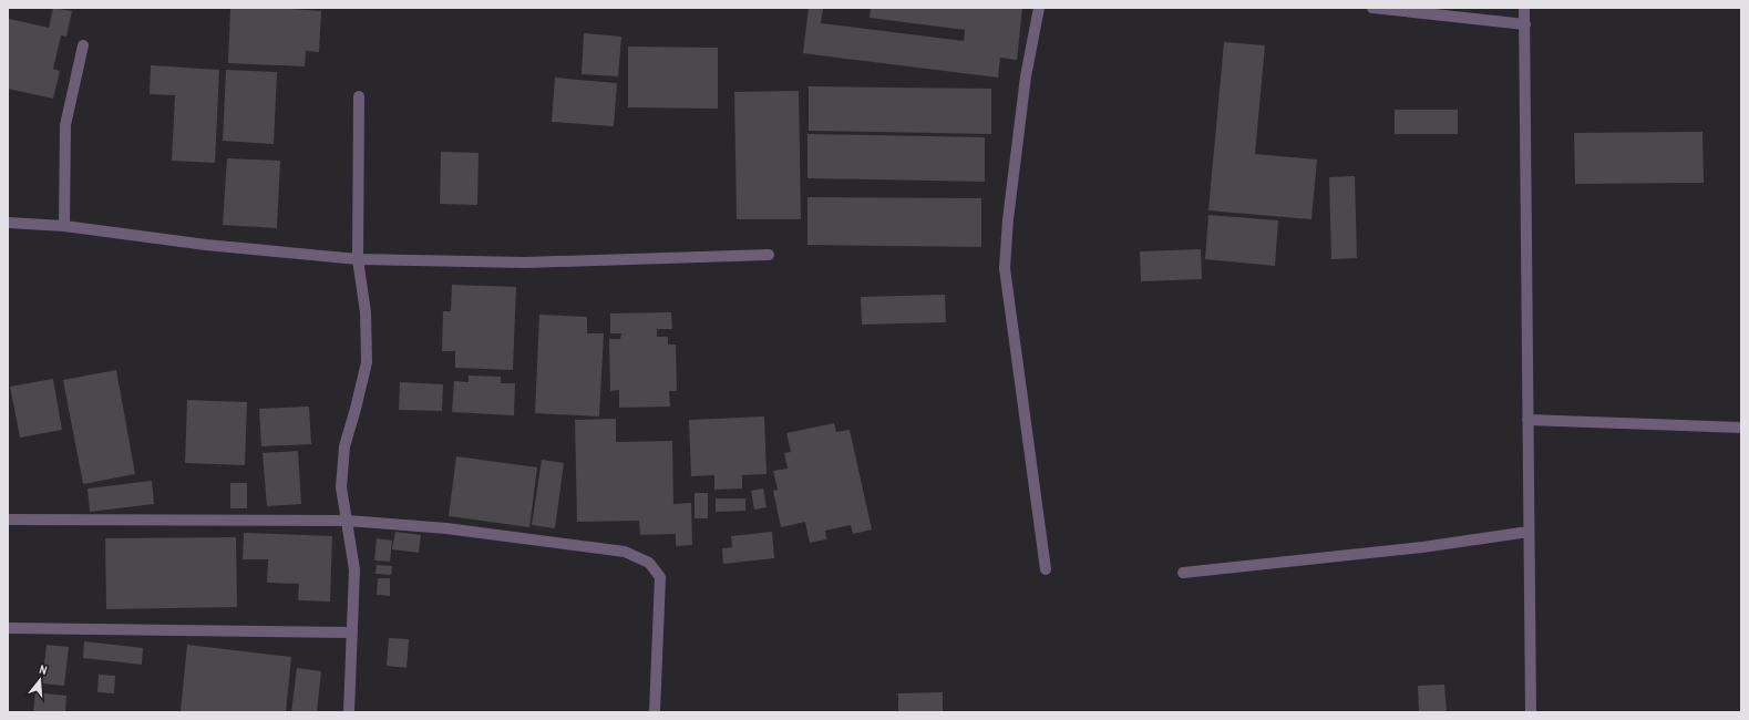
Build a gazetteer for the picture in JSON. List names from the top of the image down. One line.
{"north":"top"}
